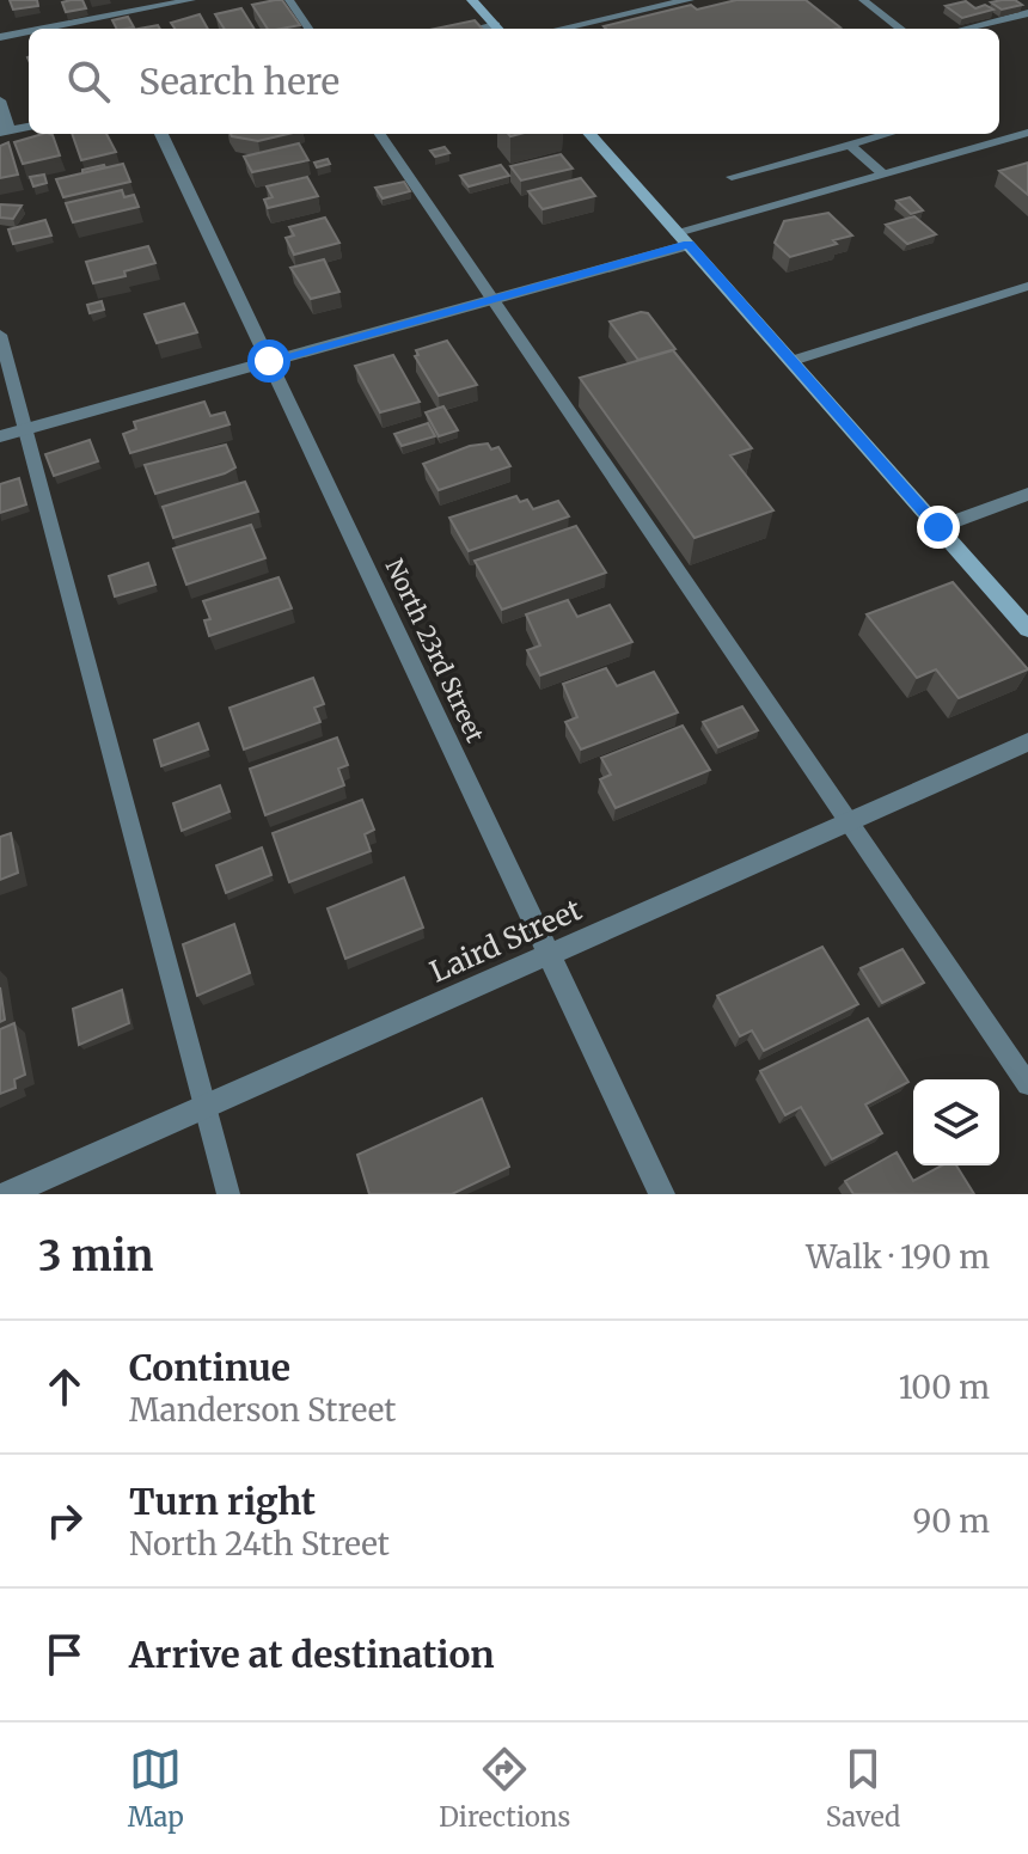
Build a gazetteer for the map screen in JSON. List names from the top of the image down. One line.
{"streets":{"street":["North 23rd Street","Laird Street"]},"crossings":[["North 23rd Street","Laird Street"]],"page":{"search":"Search here","heading":["3 min","Walk · 190 m"],"list":[["Continue","Manderson Street","100 m"],["Turn right","North 24th Street","90 m"],"Arrive at destination"],"nav":["Map","Directions","Saved"]}}
